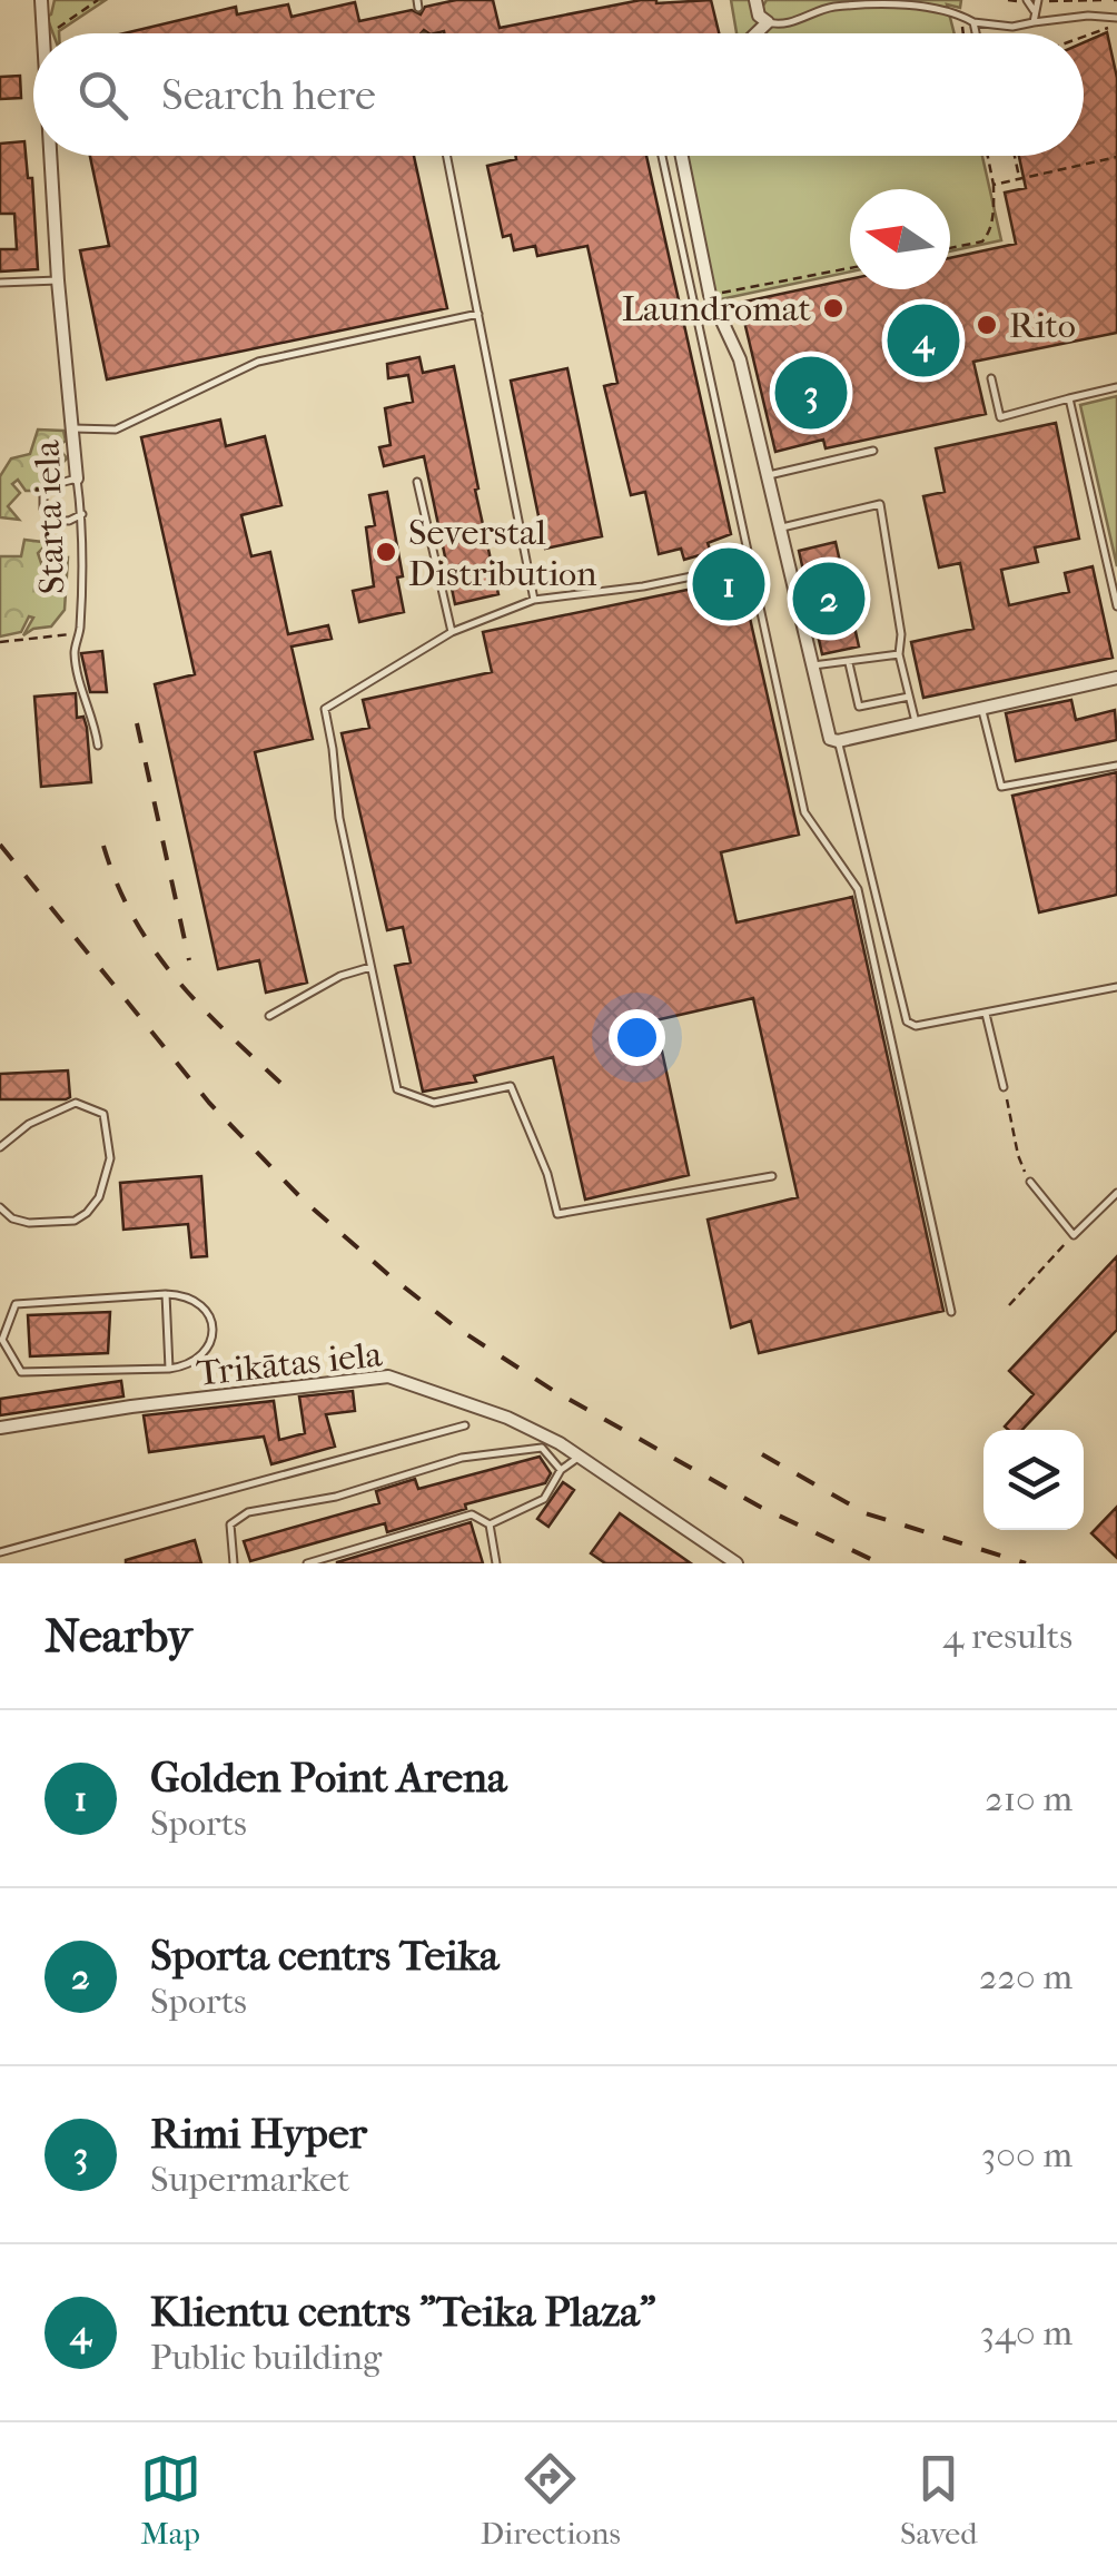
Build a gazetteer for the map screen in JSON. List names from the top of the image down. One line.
{"streets":{"street":["Starta iela","Trikātas iela"]},"places":["Laundromat","Rito","Severstal Distribution"],"north":"left","page":{"search":"Search here","pins":["4","3","1","2"],"heading":["Nearby","4 results"],"list":[{"mark":"1","name":"Golden Point Arena","note":"Sports","value":"210 m"},{"mark":"2","name":"Sporta centrs Teika","note":"Sports","value":"220 m"},{"mark":"3","name":"Rimi Hyper","note":"Supermarket","value":"300 m"},{"mark":"4","name":"Klientu centrs \"Teika Plaza\"","note":"Public building","value":"340 m"}],"nav":["Map","Directions","Saved"]}}
